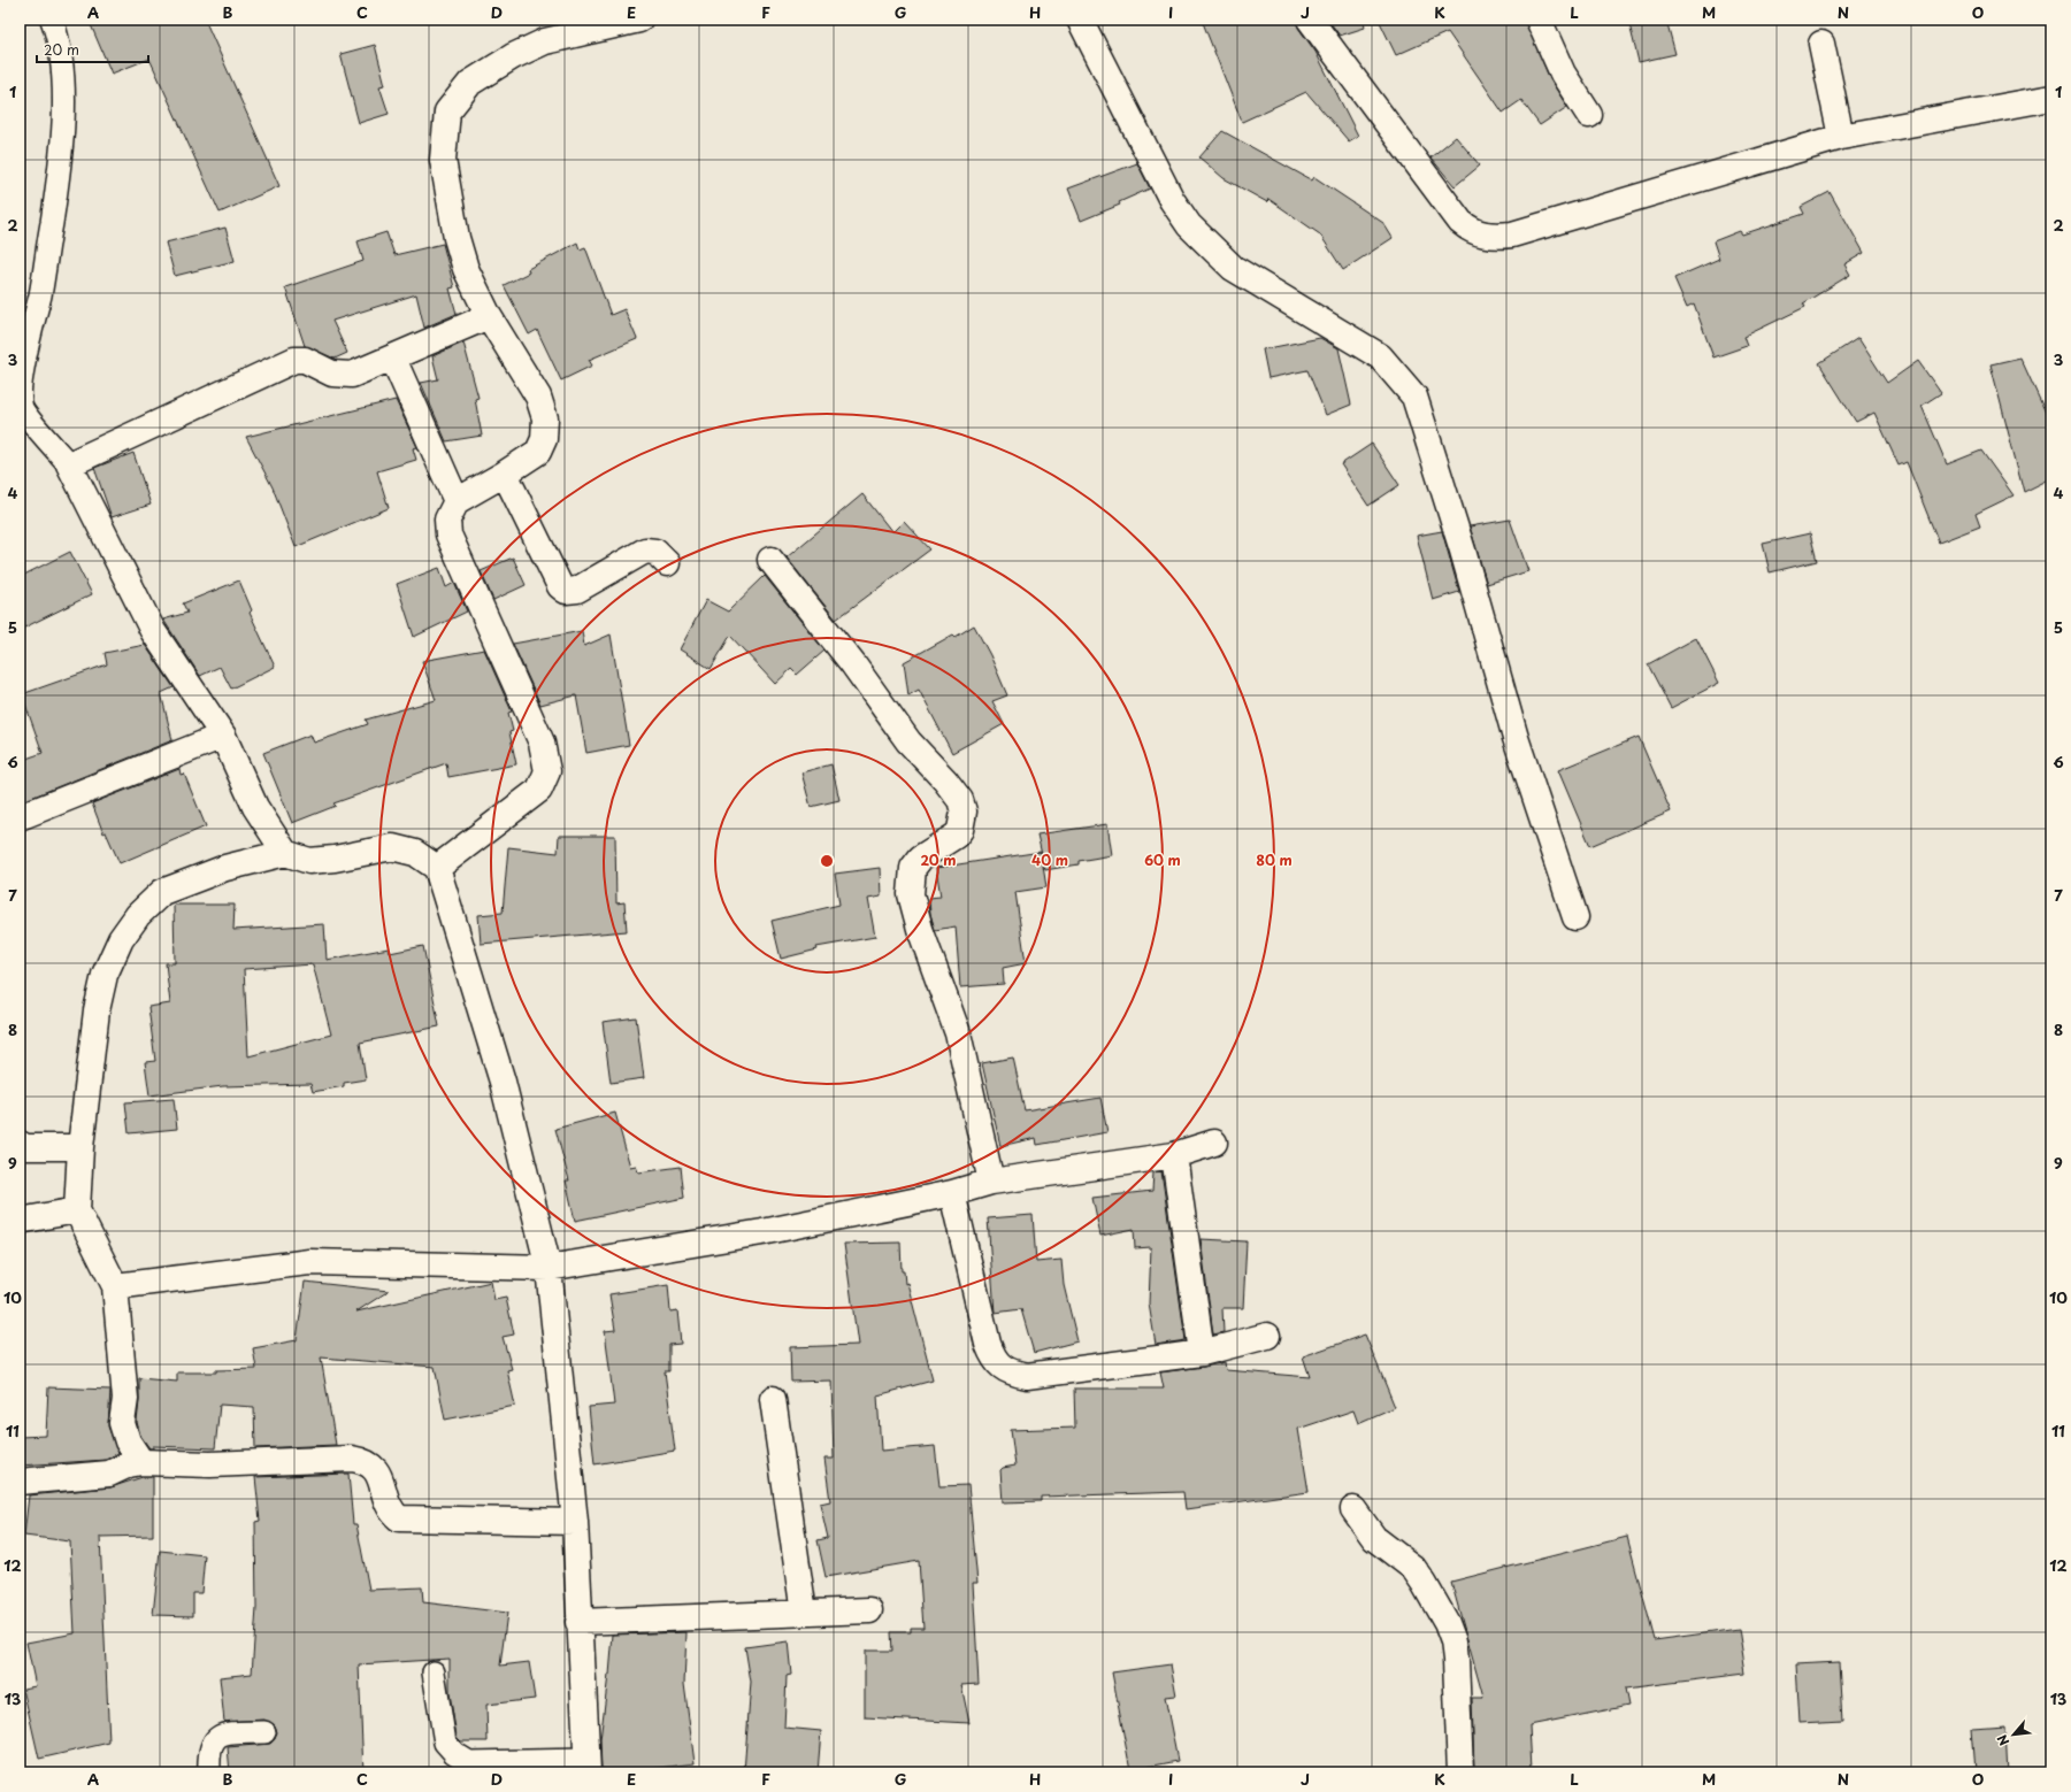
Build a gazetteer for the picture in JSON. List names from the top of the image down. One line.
{"scale_bar":"20 m","north":"bottom left","grid":{"columns":["A","B","C","D","E","F","G","H","I","J","K","L","M","N","O"],"rows":["1","2","3","4","5","6","7","8","9","10","11","12","13"]},"rings":["20 m","40 m","60 m","80 m"]}
